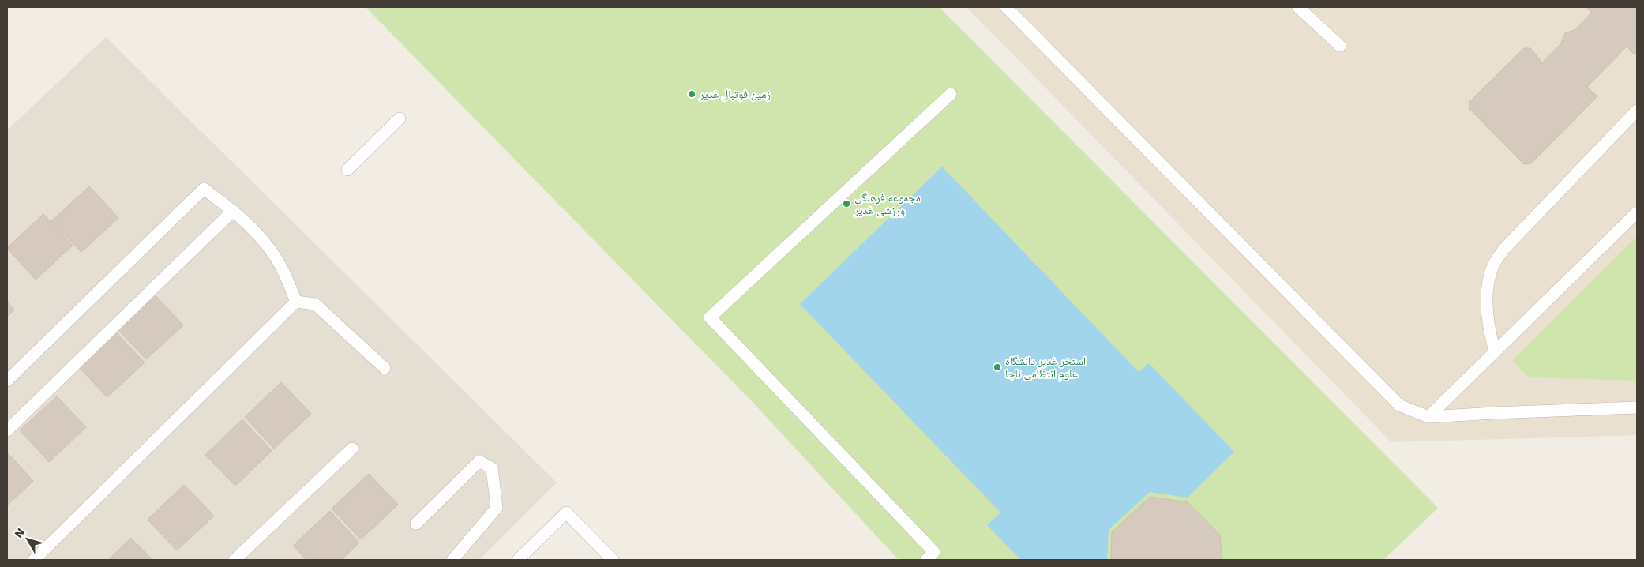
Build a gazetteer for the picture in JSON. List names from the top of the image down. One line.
{"places":["زمین فوتبال غدیر","مجموعه فرهنگی ورزشی غدیر","استخر غدیر دانشگاه علوم انتظامی ناجا"],"north":"top left"}
